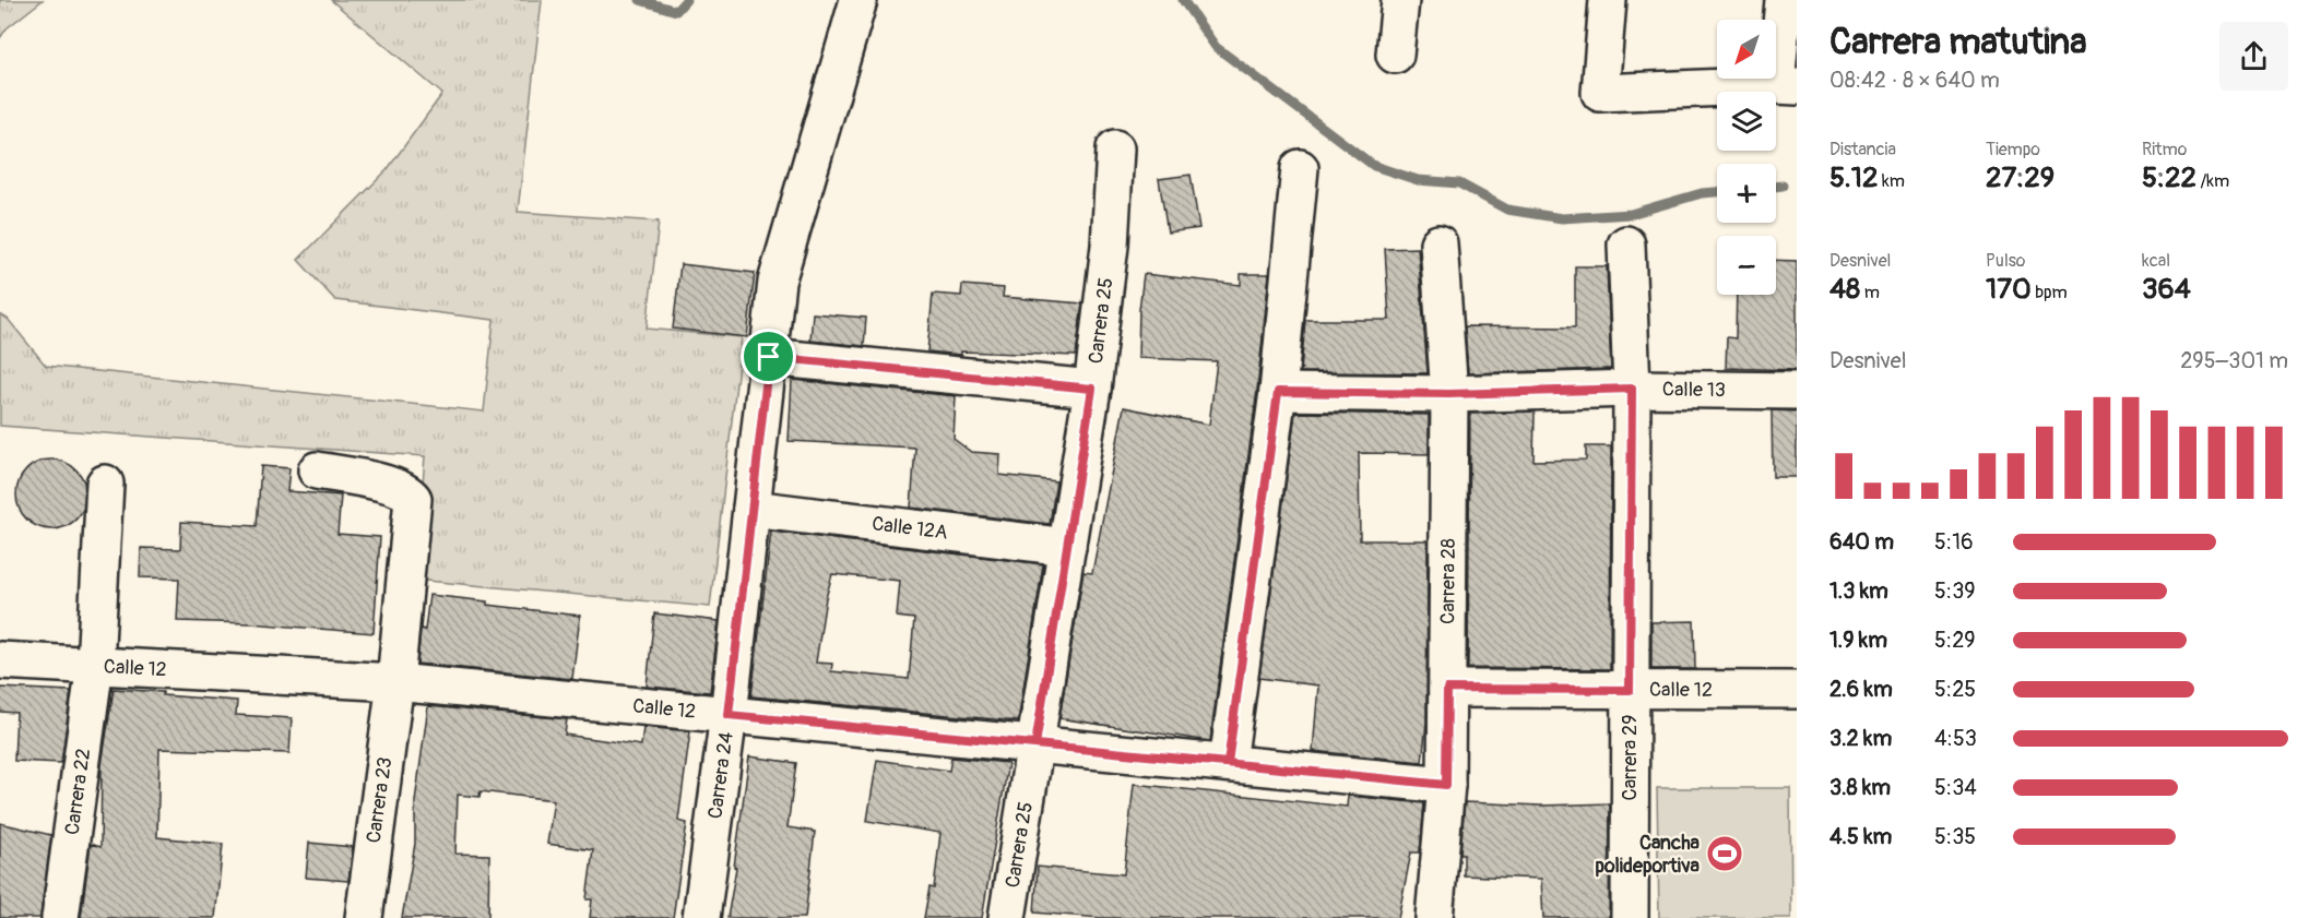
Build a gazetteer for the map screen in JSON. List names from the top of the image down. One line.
{"streets":{"street":["Carrera 25","Calle 13","Calle 12A","Carrera 28","Calle 12","Carrera 29","Carrera 24","Carrera 22","Carrera 23"]},"crossings":[["Carrera 25","Calle 12A"],["Carrera 25","Calle 12"],["Calle 13","Carrera 28"],["Calle 13","Carrera 29"],["Calle 12A","Carrera 24"],["Carrera 28","Calle 12"],["Calle 12","Carrera 29"],["Calle 12","Carrera 24"],["Calle 12","Carrera 22"],["Calle 12","Carrera 23"]],"places":{"sports":["Cancha polideportiva"]},"north":"bottom left","page":{"heading":["Carrera matutina","08:42 · 8 × 640 m"],"map_buttons":["+","−"],"stats":[["Distancia","5.12 km"],["Tiempo","27:29"],["Ritmo","5:22 /km"],["Desnivel","48 m"],["Pulso","170 bpm"],["kcal","364"]],"chart":["Desnivel","295–301 m"],"list":[{"name":"640 m","note":"5:16"},{"name":"1.3 km","note":"5:39"},{"name":"1.9 km","note":"5:29"},{"name":"2.6 km","note":"5:25"},{"name":"3.2 km","note":"4:53"},{"name":"3.8 km","note":"5:34"},{"name":"4.5 km","note":"5:35"}]}}
